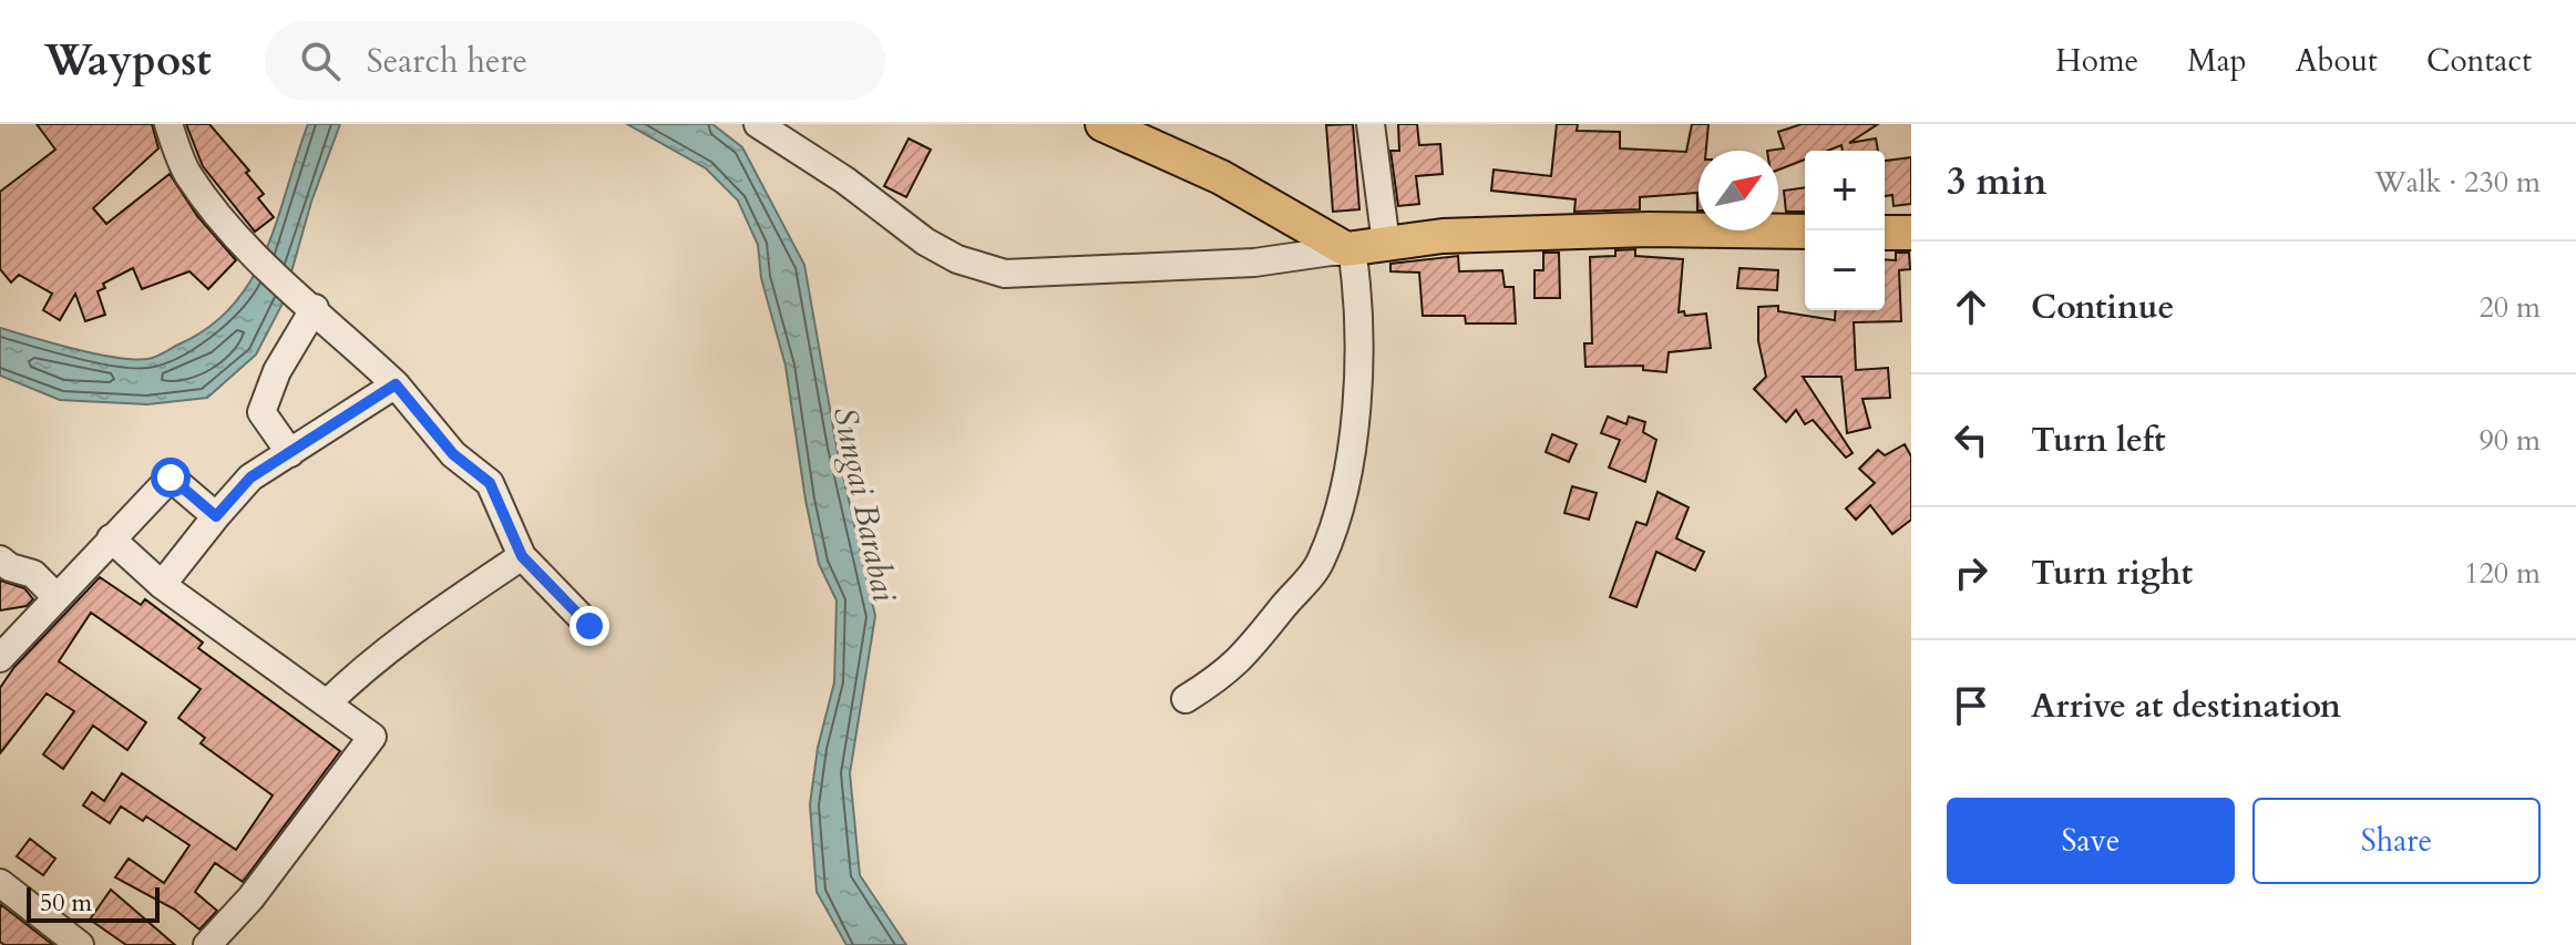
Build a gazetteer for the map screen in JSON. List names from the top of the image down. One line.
{"water":["Sungai Barabai"],"scale_bar":"50 m","north":"top right","page":{"header":"Waypost","search":"Search here","nav":["Home","Map","About","Contact"],"heading":["3 min","Walk · 230 m"],"map_buttons":["+","−"],"list":[["Continue","20 m"],["Turn left","90 m"],["Turn right","120 m"],"Arrive at destination"],"buttons":["Save","Share"],"scale":"50 m"}}
